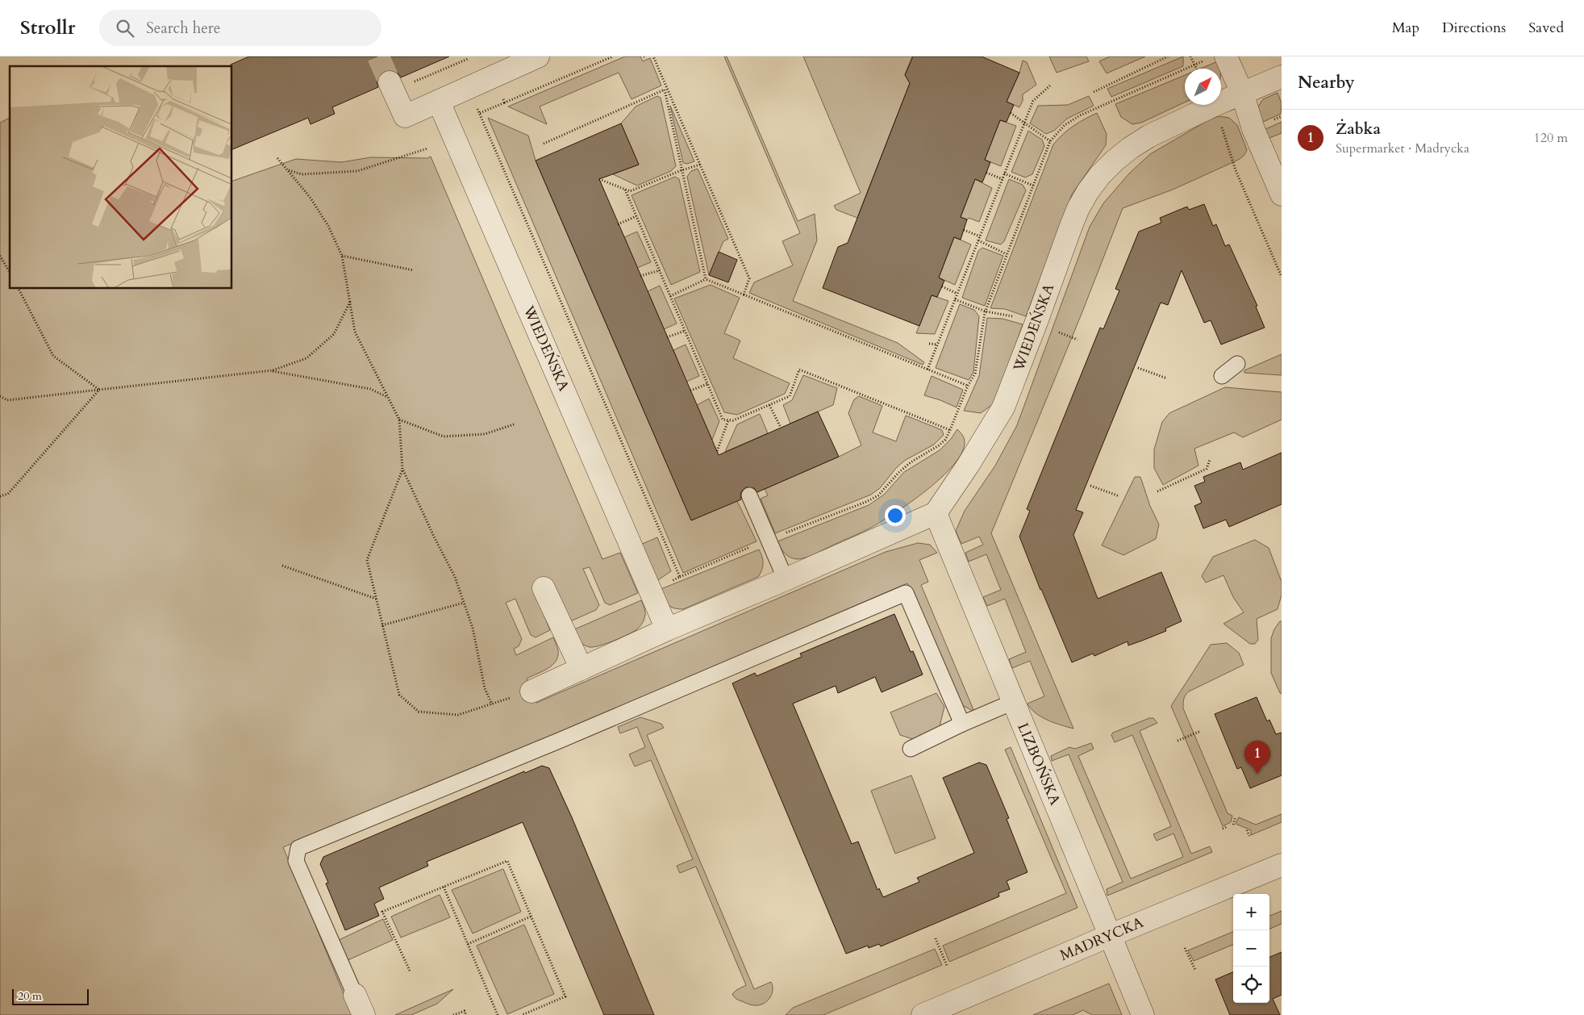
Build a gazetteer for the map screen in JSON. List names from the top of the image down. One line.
{"streets":{"street":["WIEDEŃSKA","LIZBOŃSKA","MADRYCKA"]},"crossings":[["WIEDEŃSKA","LIZBOŃSKA"],["LIZBOŃSKA","MADRYCKA"]],"scale_bar":"20 m","north":"top right","page":{"header":"Strollr","search":"Search here","nav":["Map","Directions","Saved"],"heading":"Nearby","list":[{"mark":"1","name":"Żabka","note":"Supermarket · Madrycka","value":"120 m"}],"pins":"1","map_buttons":["+","−"],"scale":"20 m"}}
